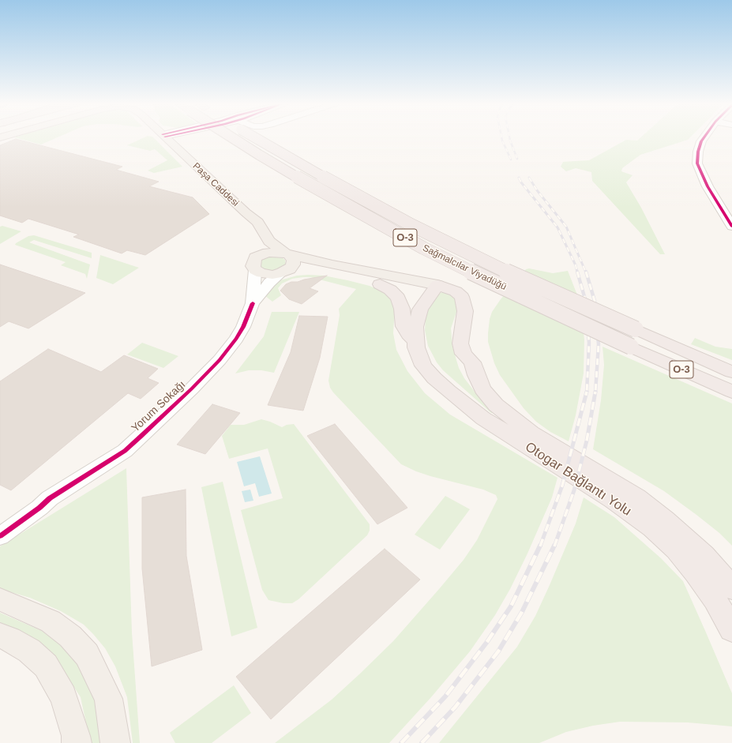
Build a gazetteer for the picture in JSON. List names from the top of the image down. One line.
{"streets":{"highway":["O-3","Sağmalcılar Viyadüğü","Otogar Bağlantı Yolu"],"main road":["Paşa Caddesi"],"street":["Yorum Sokağı"]}}
